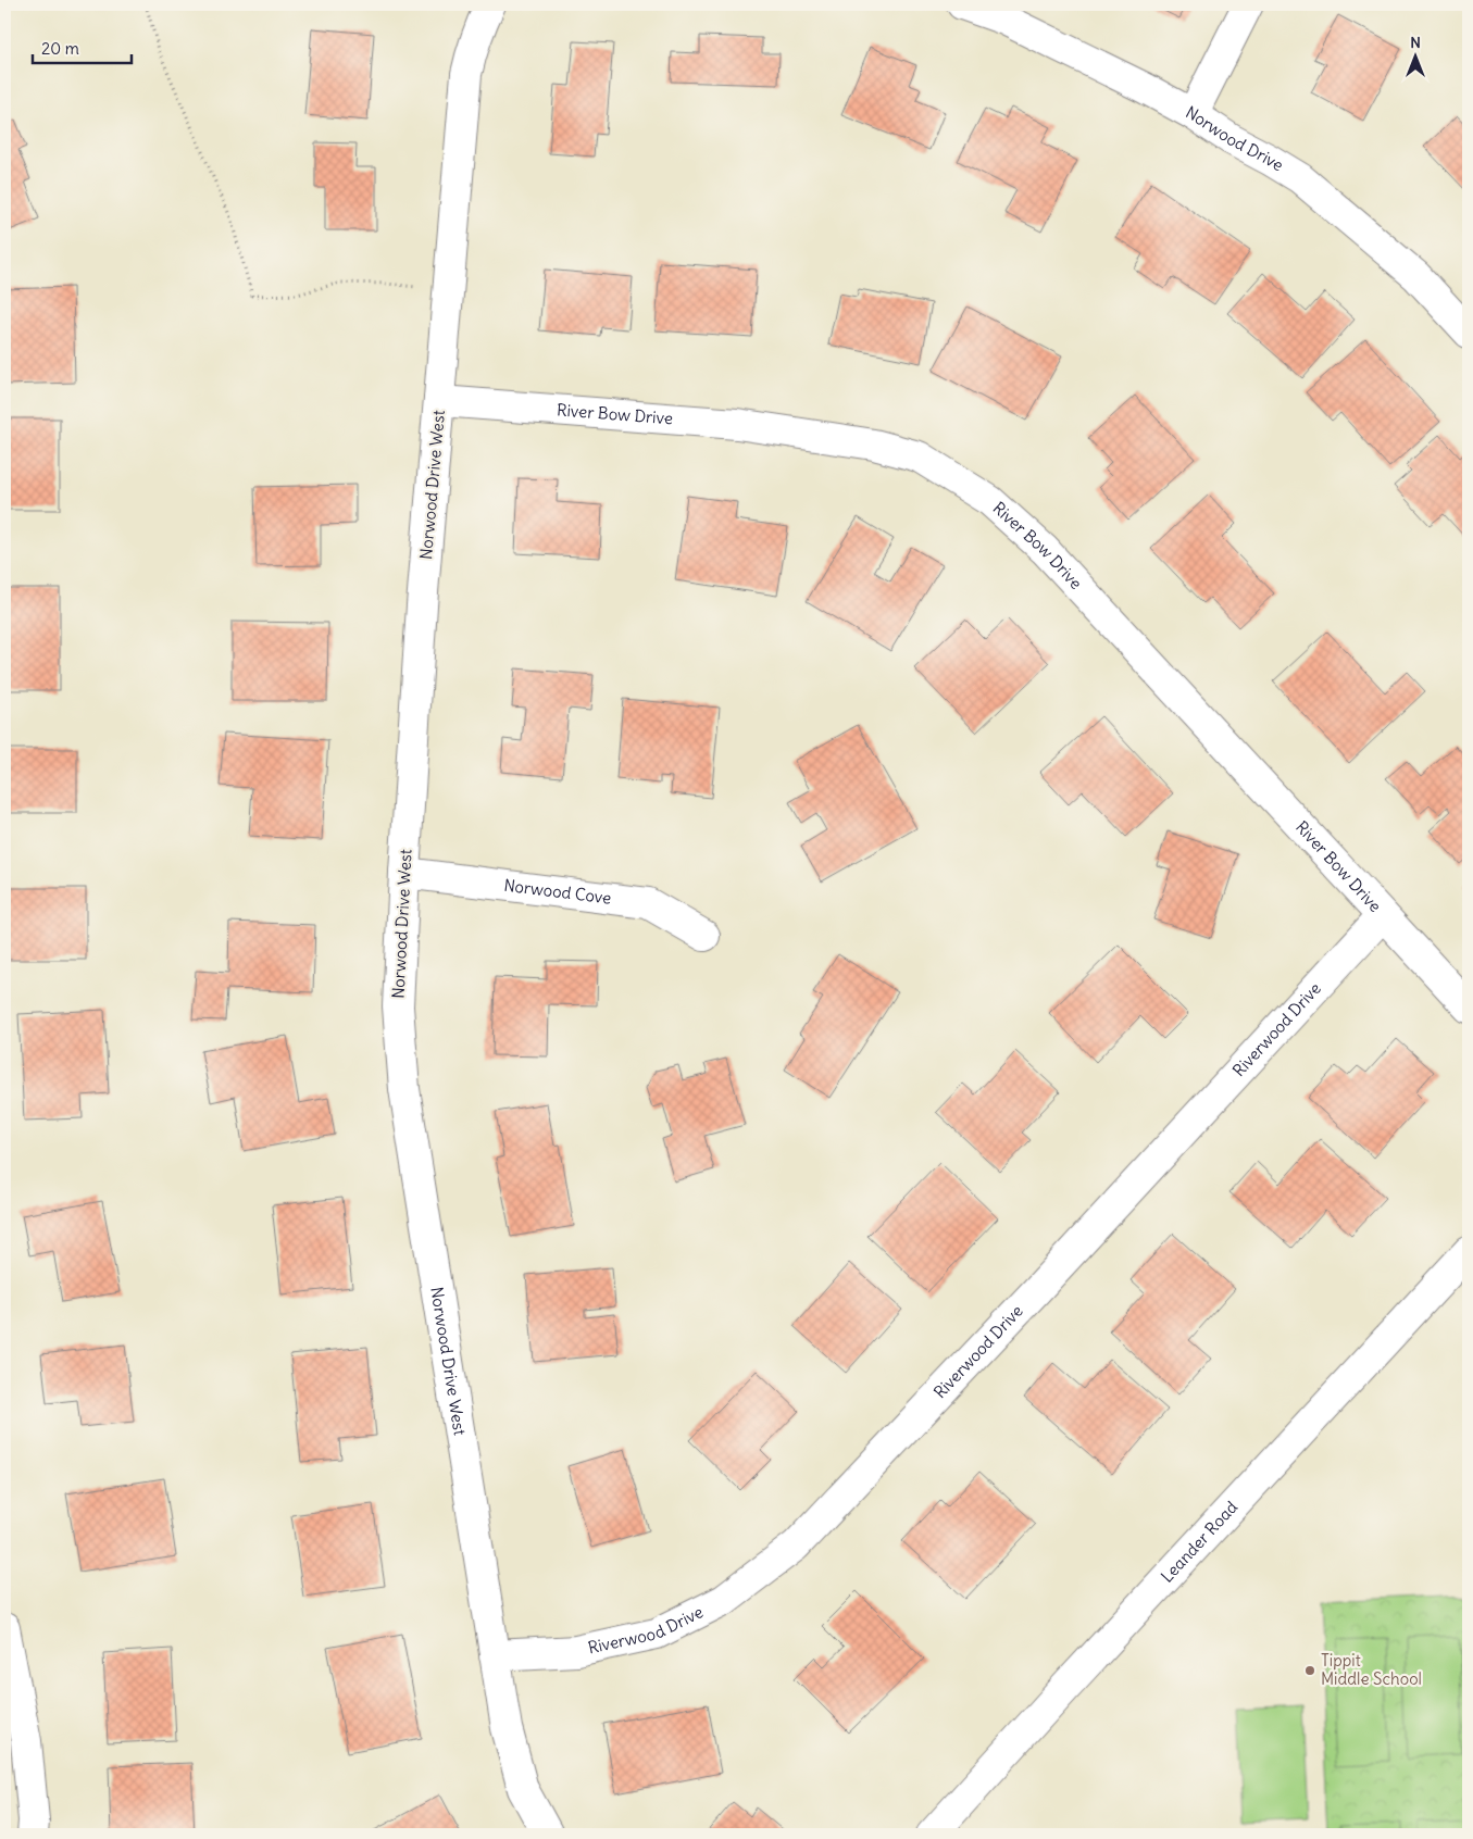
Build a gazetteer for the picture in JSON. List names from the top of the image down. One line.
{"streets":{"street":["Norwood Drive","River Bow Drive","Norwood Drive West","Norwood Cove","Riverwood Drive","Leander Road"]},"crossings":[["River Bow Drive","Norwood Drive West"],["River Bow Drive","Riverwood Drive"],["Norwood Drive West","Norwood Cove"],["Norwood Drive West","Riverwood Drive"]],"places":["Tippit Middle School"],"scale_bar":"20 m","north":"top"}
